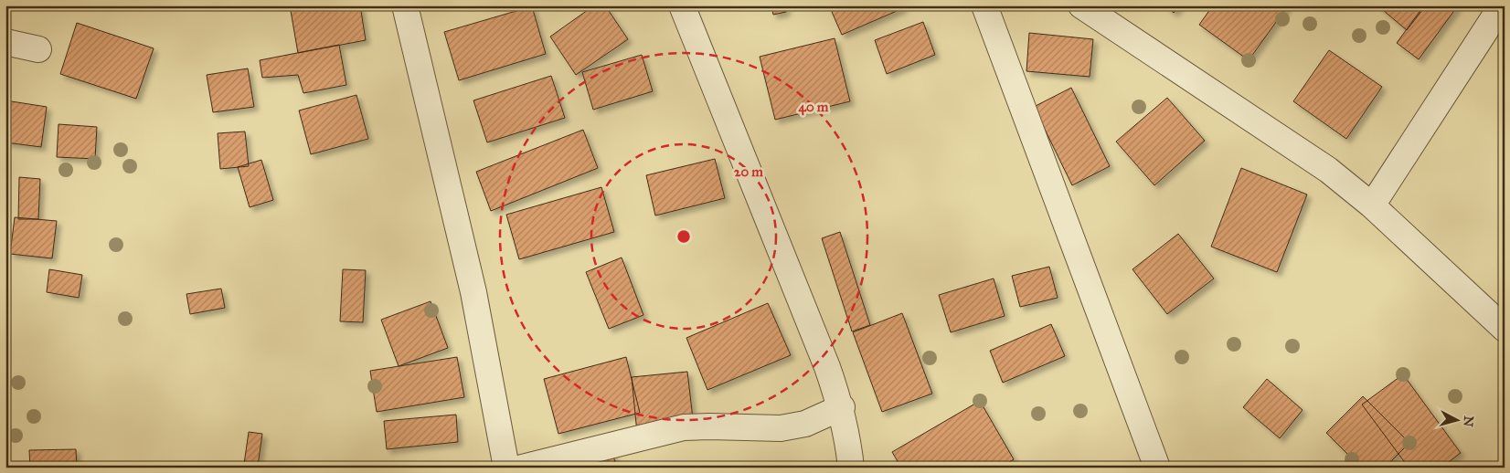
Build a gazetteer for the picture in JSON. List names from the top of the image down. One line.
{"north":"right","rings":["40 m","20 m"]}
